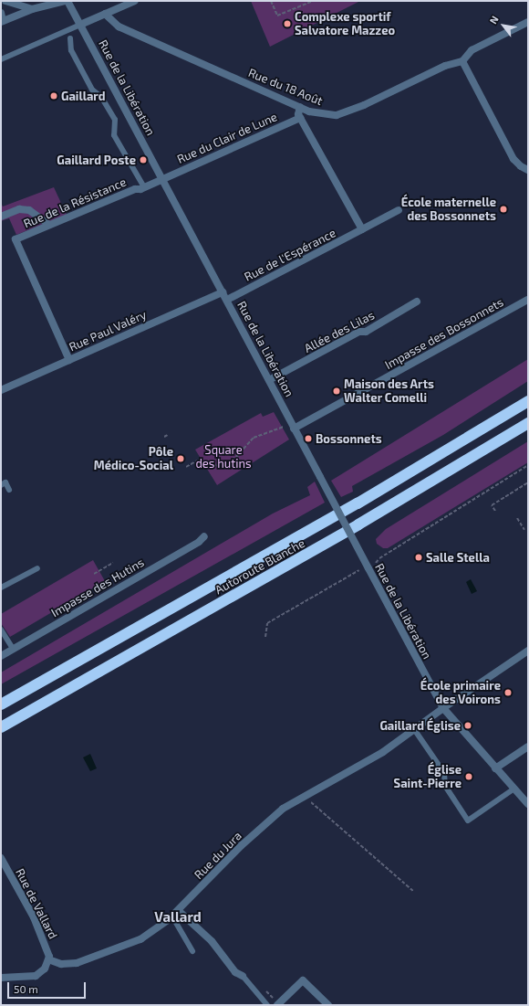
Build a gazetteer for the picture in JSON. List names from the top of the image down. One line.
{"streets":{"highway":["Autoroute Blanche"],"street":["Rue du 18 Août","Rue de la Libération","Rue du Clair de Lune","Rue de la Résistance","Rue de l'Espérance","Rue Paul Valéry","Allée des Lilas","Impasse des Bossonnets","Impasse des Hutins","Rue du Jura","Rue de Vallard"]},"crossings":[["Rue de la Libération","Rue du Clair de Lune"],["Rue de la Libération","Rue de la Résistance"],["Rue de la Libération","Rue de l'Espérance"],["Rue de la Libération","Rue Paul Valéry"],["Rue de la Libération","Allée des Lilas"],["Rue de la Libération","Impasse des Bossonnets"],["Rue de la Libération","Rue du Jura"],["Rue du Clair de Lune","Rue de la Résistance"],["Rue de la Résistance","Rue Paul Valéry"],["Rue du Jura","Rue de Vallard"]],"districts":["Vallard"],"parks":["Square des hutins"],"places":["Complexe sportif Salvatore Mazzeo","Gaillard","Gaillard Poste","École maternelle des Bossonnets","Maison des Arts Walter Comelli","Bossonnets","Pôle Médico-Social","Salle Stella","École primaire des Voirons","Gaillard Église","Église Saint-Pierre"],"scale_bar":"50 m","north":"top left"}
